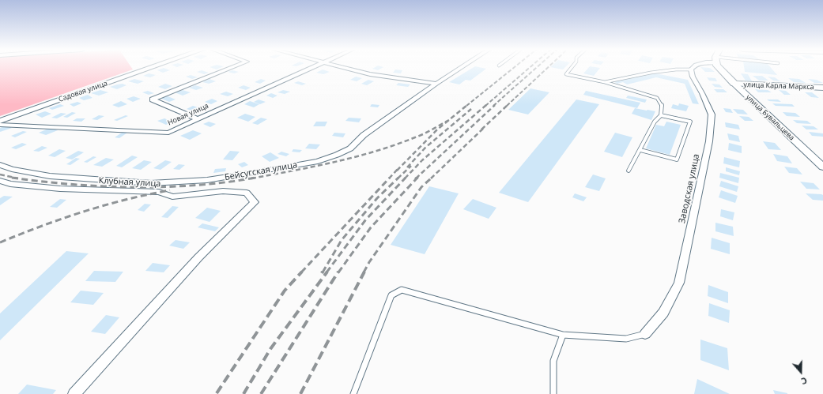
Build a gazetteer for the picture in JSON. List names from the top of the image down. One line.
{"streets":{"main road":["улица Карла Маркса","улица Бувальцева"],"street":["Садовая улица","Новая улица","Бейсугская улица","Клубная улица","Заводская улица"]},"crossings":[["улица Карла Маркса","улица Бувальцева"]],"north":"bottom"}
